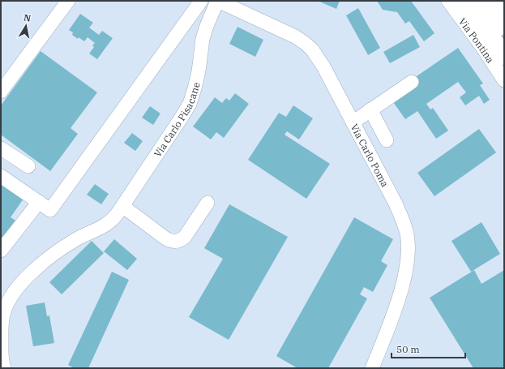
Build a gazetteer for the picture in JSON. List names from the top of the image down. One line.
{"streets":{"street":["Via Pontina","Via Carlo Pisacane","Via Carlo Poma"]},"crossings":[["Via Carlo Pisacane","Via Carlo Poma"]],"scale_bar":"50 m","north":"top"}
